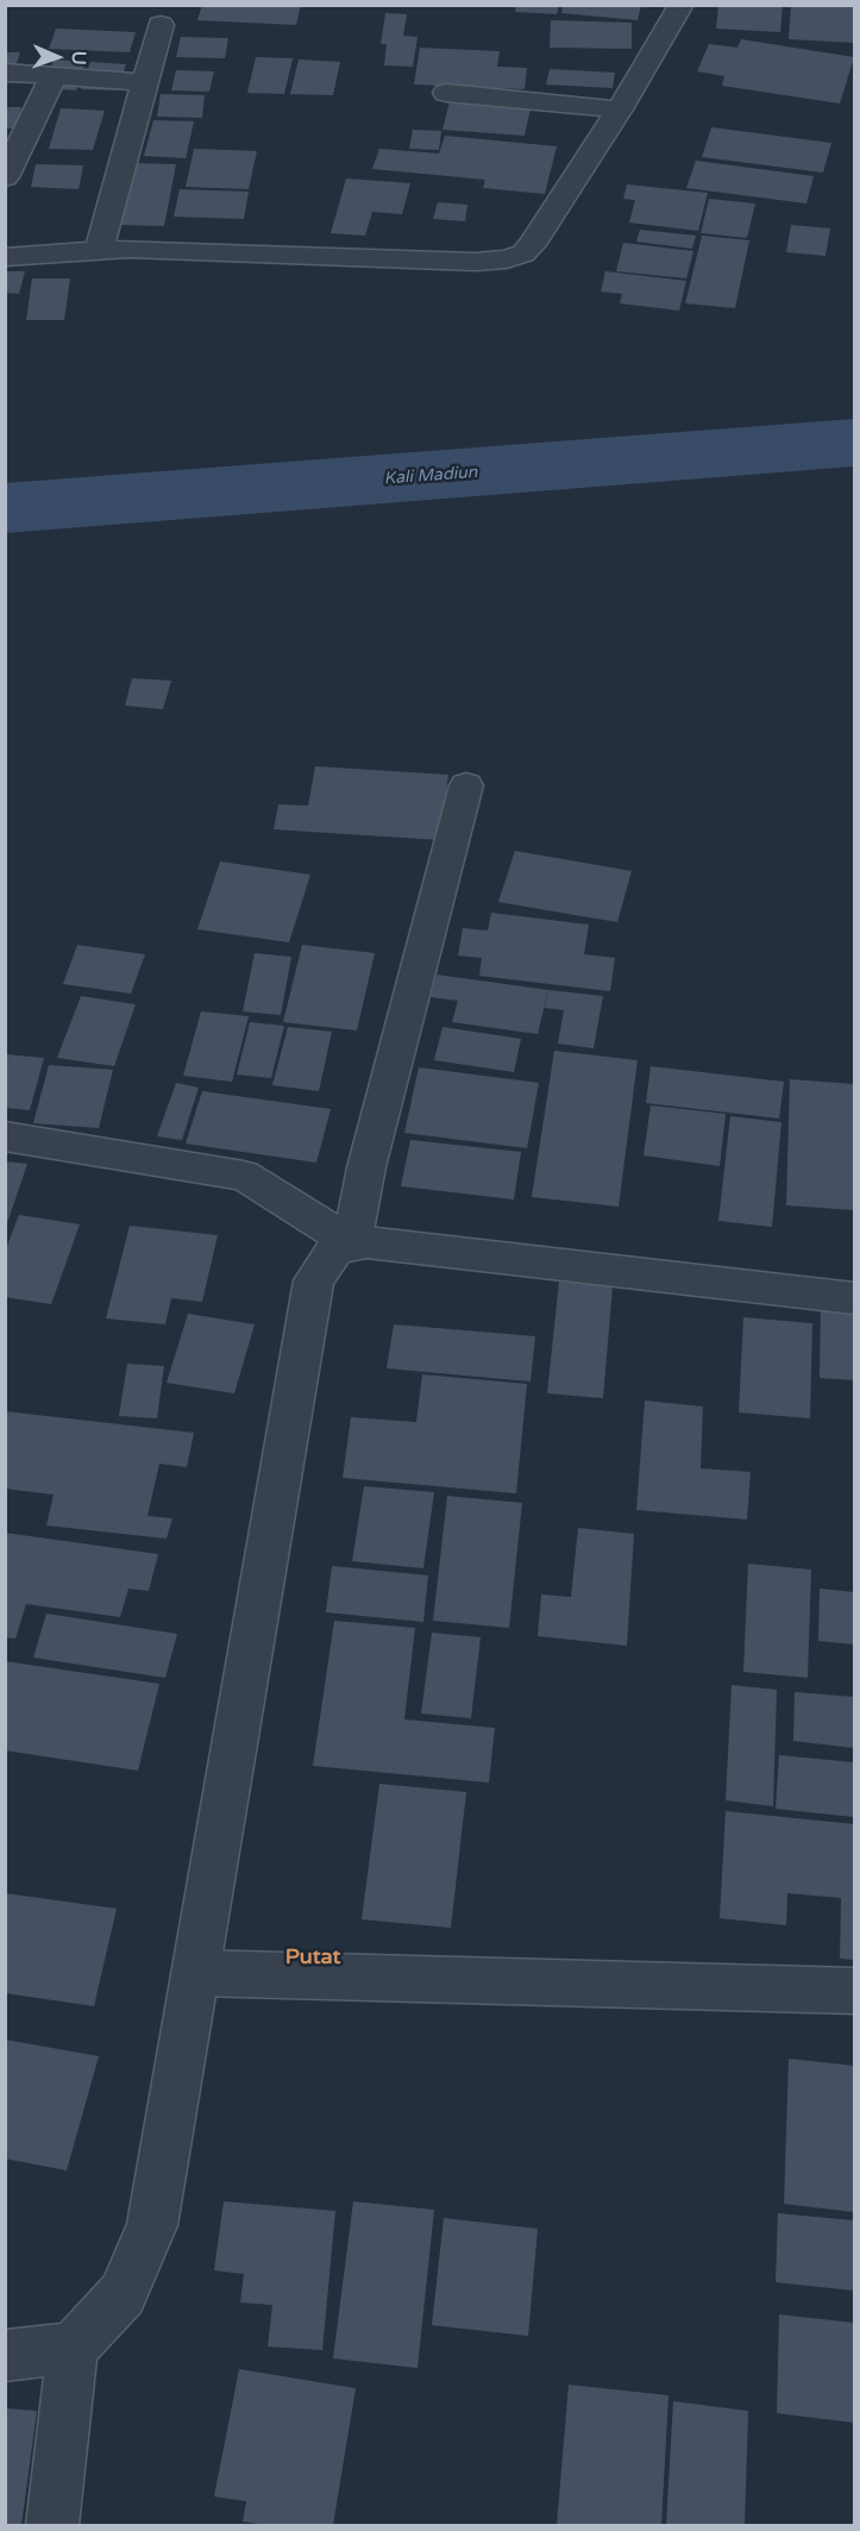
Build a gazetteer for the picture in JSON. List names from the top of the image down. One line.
{"districts":["Putat"],"water":["Kali Madiun"],"north":"right"}
